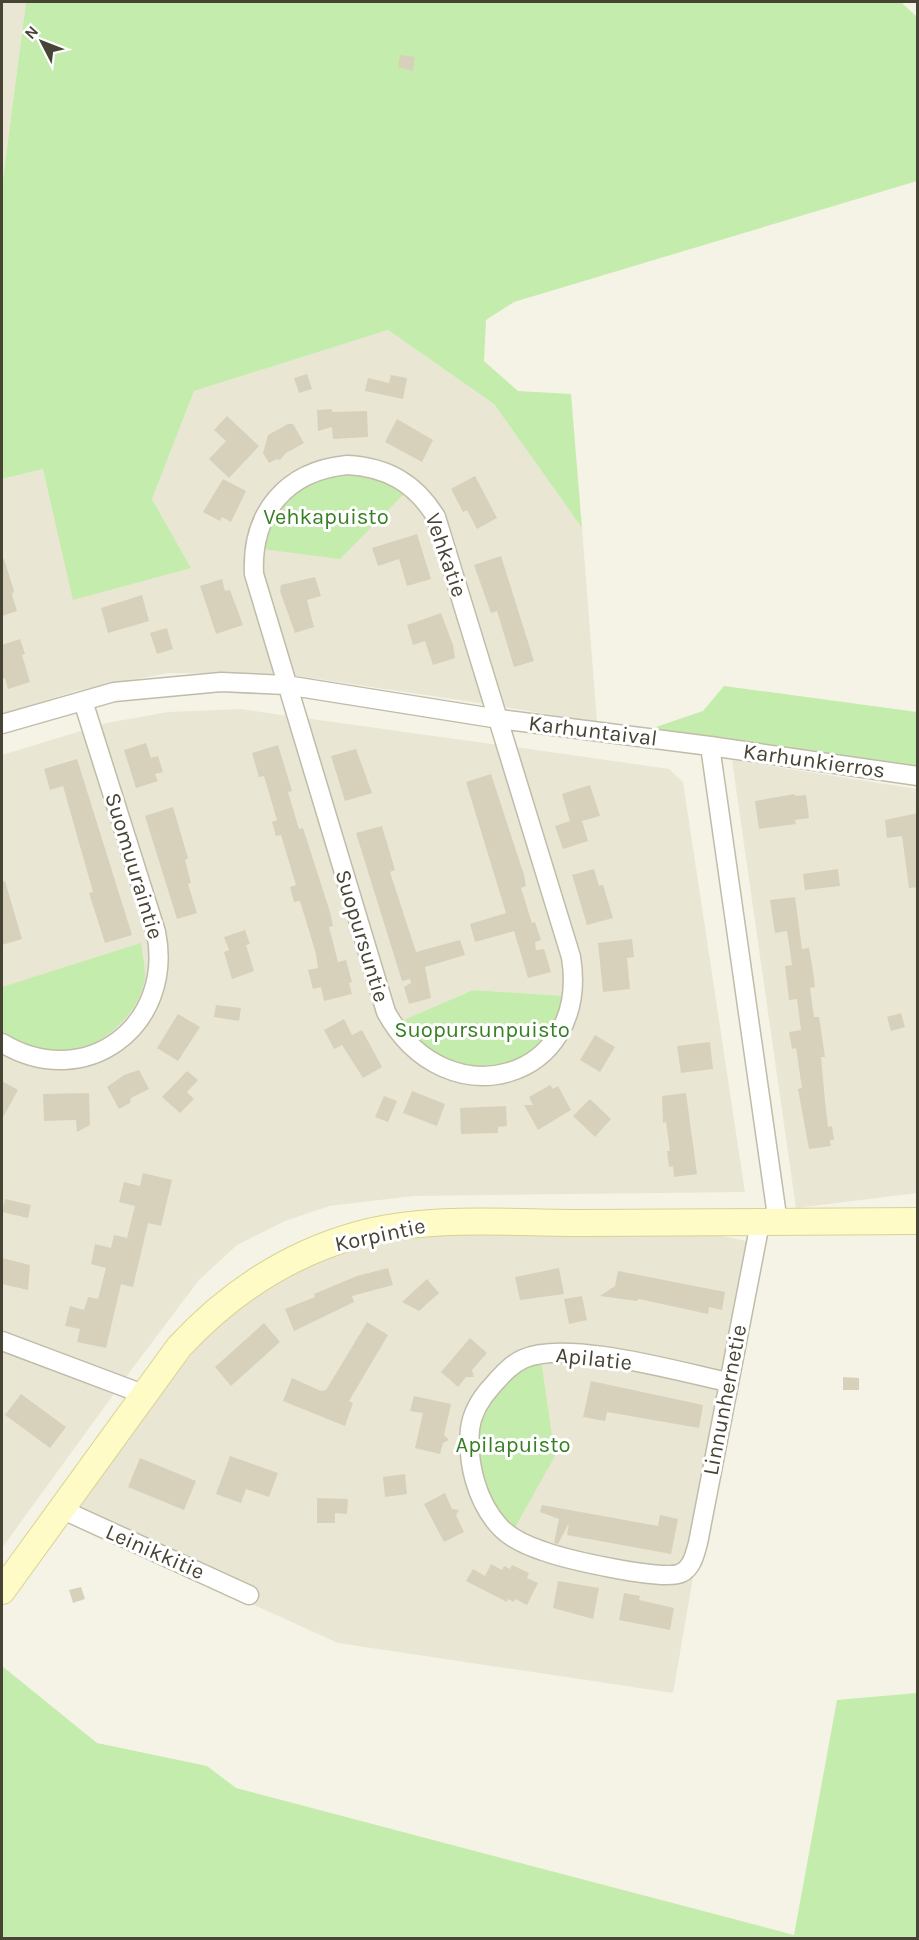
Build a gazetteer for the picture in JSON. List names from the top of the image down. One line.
{"streets":{"street":["Vehkatie","Karhuntaival","Karhunkierros","Suomuuraintie","Suopursuntie","Korpintie","Apilatie","Linnunhernetie","Leinikkitie"]},"crossings":[["Vehkatie","Karhuntaival"],["Vehkatie","Suopursuntie"],["Karhuntaival","Karhunkierros"],["Karhuntaival","Suomuuraintie"],["Karhuntaival","Suopursuntie"],["Korpintie","Linnunhernetie"],["Korpintie","Leinikkitie"],["Apilatie","Linnunhernetie"]],"parks":["Vehkapuisto","Suopursunpuisto","Apilapuisto"],"north":"top left"}
